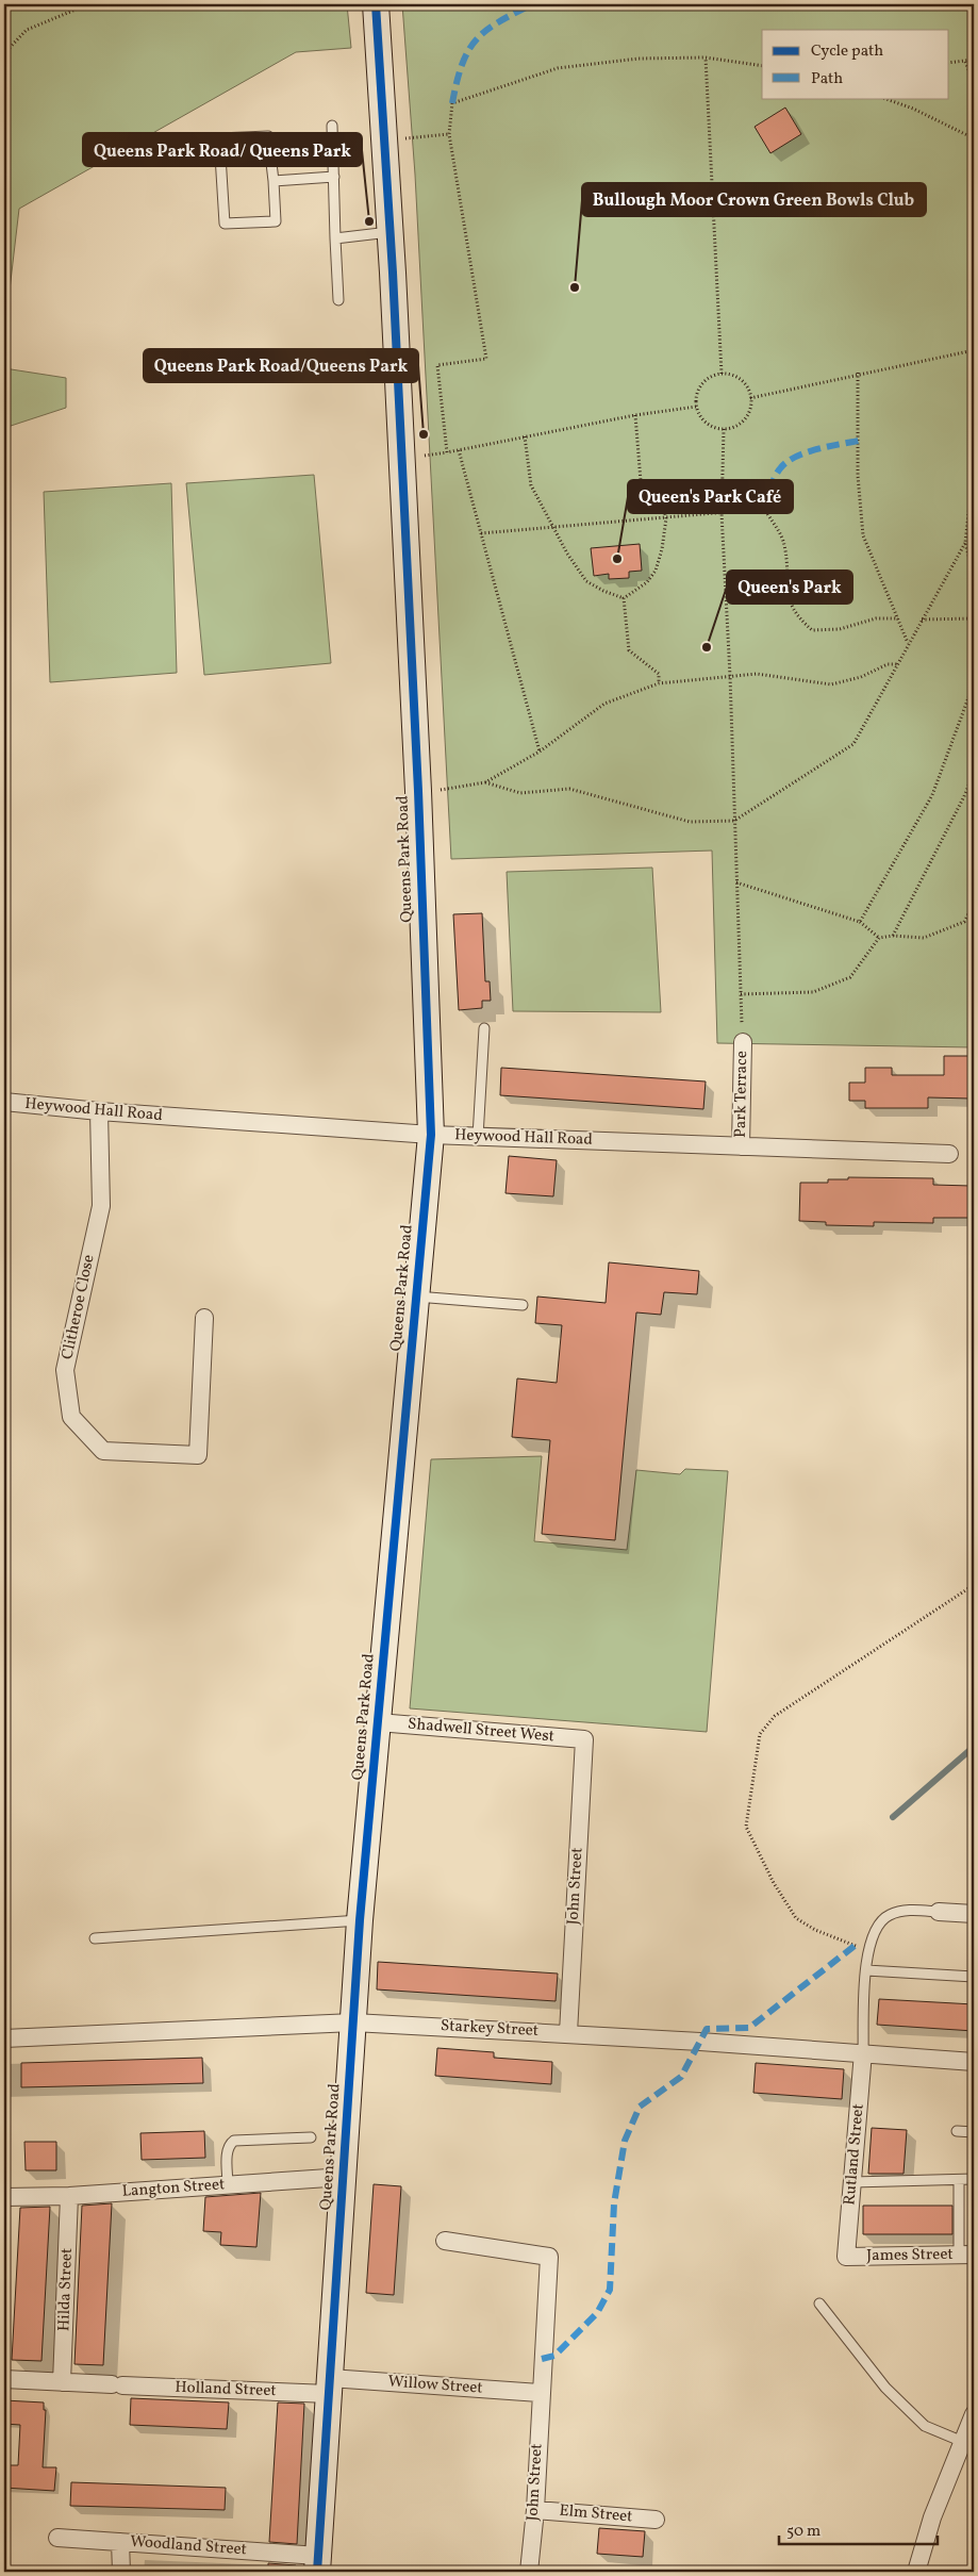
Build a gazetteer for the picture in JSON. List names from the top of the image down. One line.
{"streets":{"street":["Queens Park Road","Park Terrace","Heywood Hall Road","Clitheroe Close","Shadwell Street West","John Street","Starkey Street","Rutland Street","Langton Street","James Street","Hilda Street","Willow Street","Holland Street","Elm Street","Woodland Street"]},"crossings":[["Queens Park Road","Heywood Hall Road"],["Queens Park Road","Shadwell Street West"],["Queens Park Road","Starkey Street"],["Queens Park Road","Langton Street"],["Queens Park Road","Willow Street"],["Queens Park Road","Holland Street"],["Queens Park Road","Woodland Street"],["Park Terrace","Heywood Hall Road"],["Heywood Hall Road","Clitheroe Close"],["Shadwell Street West","John Street"],["John Street","Starkey Street"],["John Street","Willow Street"],["John Street","Elm Street"],["Starkey Street","Rutland Street"],["Rutland Street","James Street"],["Langton Street","Hilda Street"],["Hilda Street","Holland Street"],["Willow Street","Holland Street"]],"places":["Queens Park Road/ Queens Park","Bullough Moor Crown Green Bowls Club","Queens Park Road/Queens Park","Queen's Park Café","Queen's Park"],"legend":["Cycle path","Path"],"scale_bar":"50 m"}
